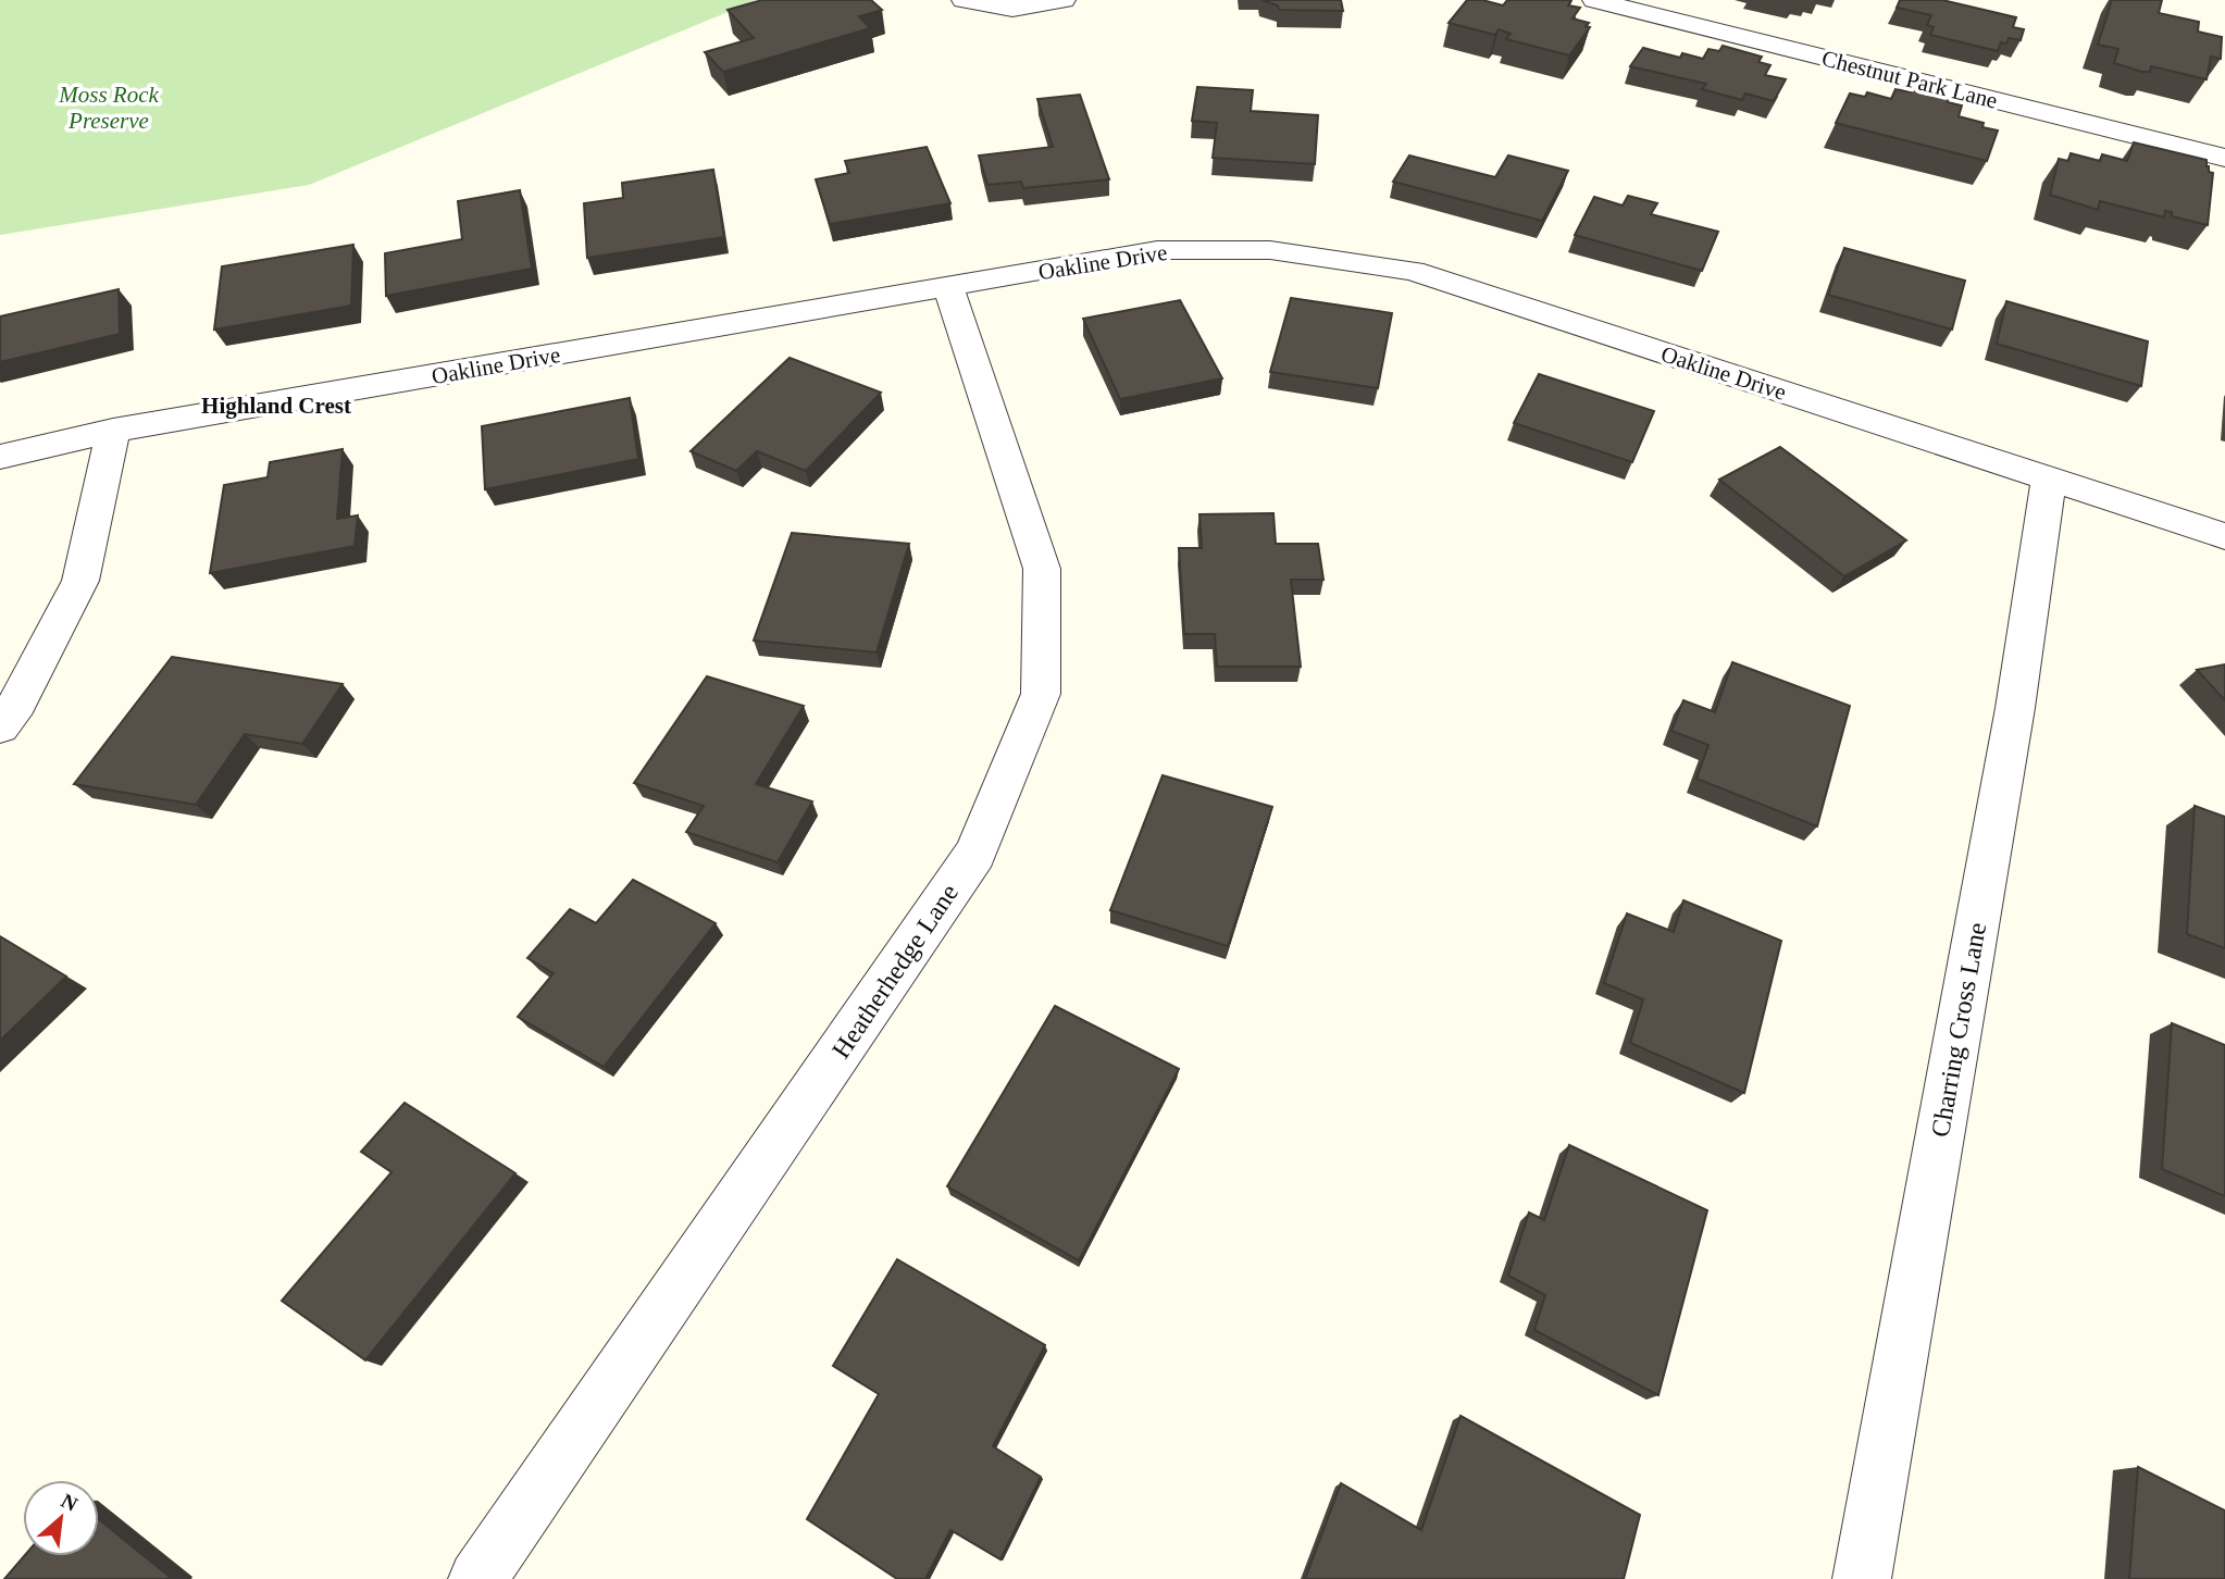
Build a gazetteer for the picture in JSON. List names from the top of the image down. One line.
{"streets":{"street":["Chestnut Park Lane","Oakline Drive","Heatherhedge Lane","Charring Cross Lane"]},"crossings":[["Oakline Drive","Heatherhedge Lane"],["Oakline Drive","Charring Cross Lane"]],"districts":["Highland Crest"],"parks":["Moss Rock Preserve"],"north":"top right"}
